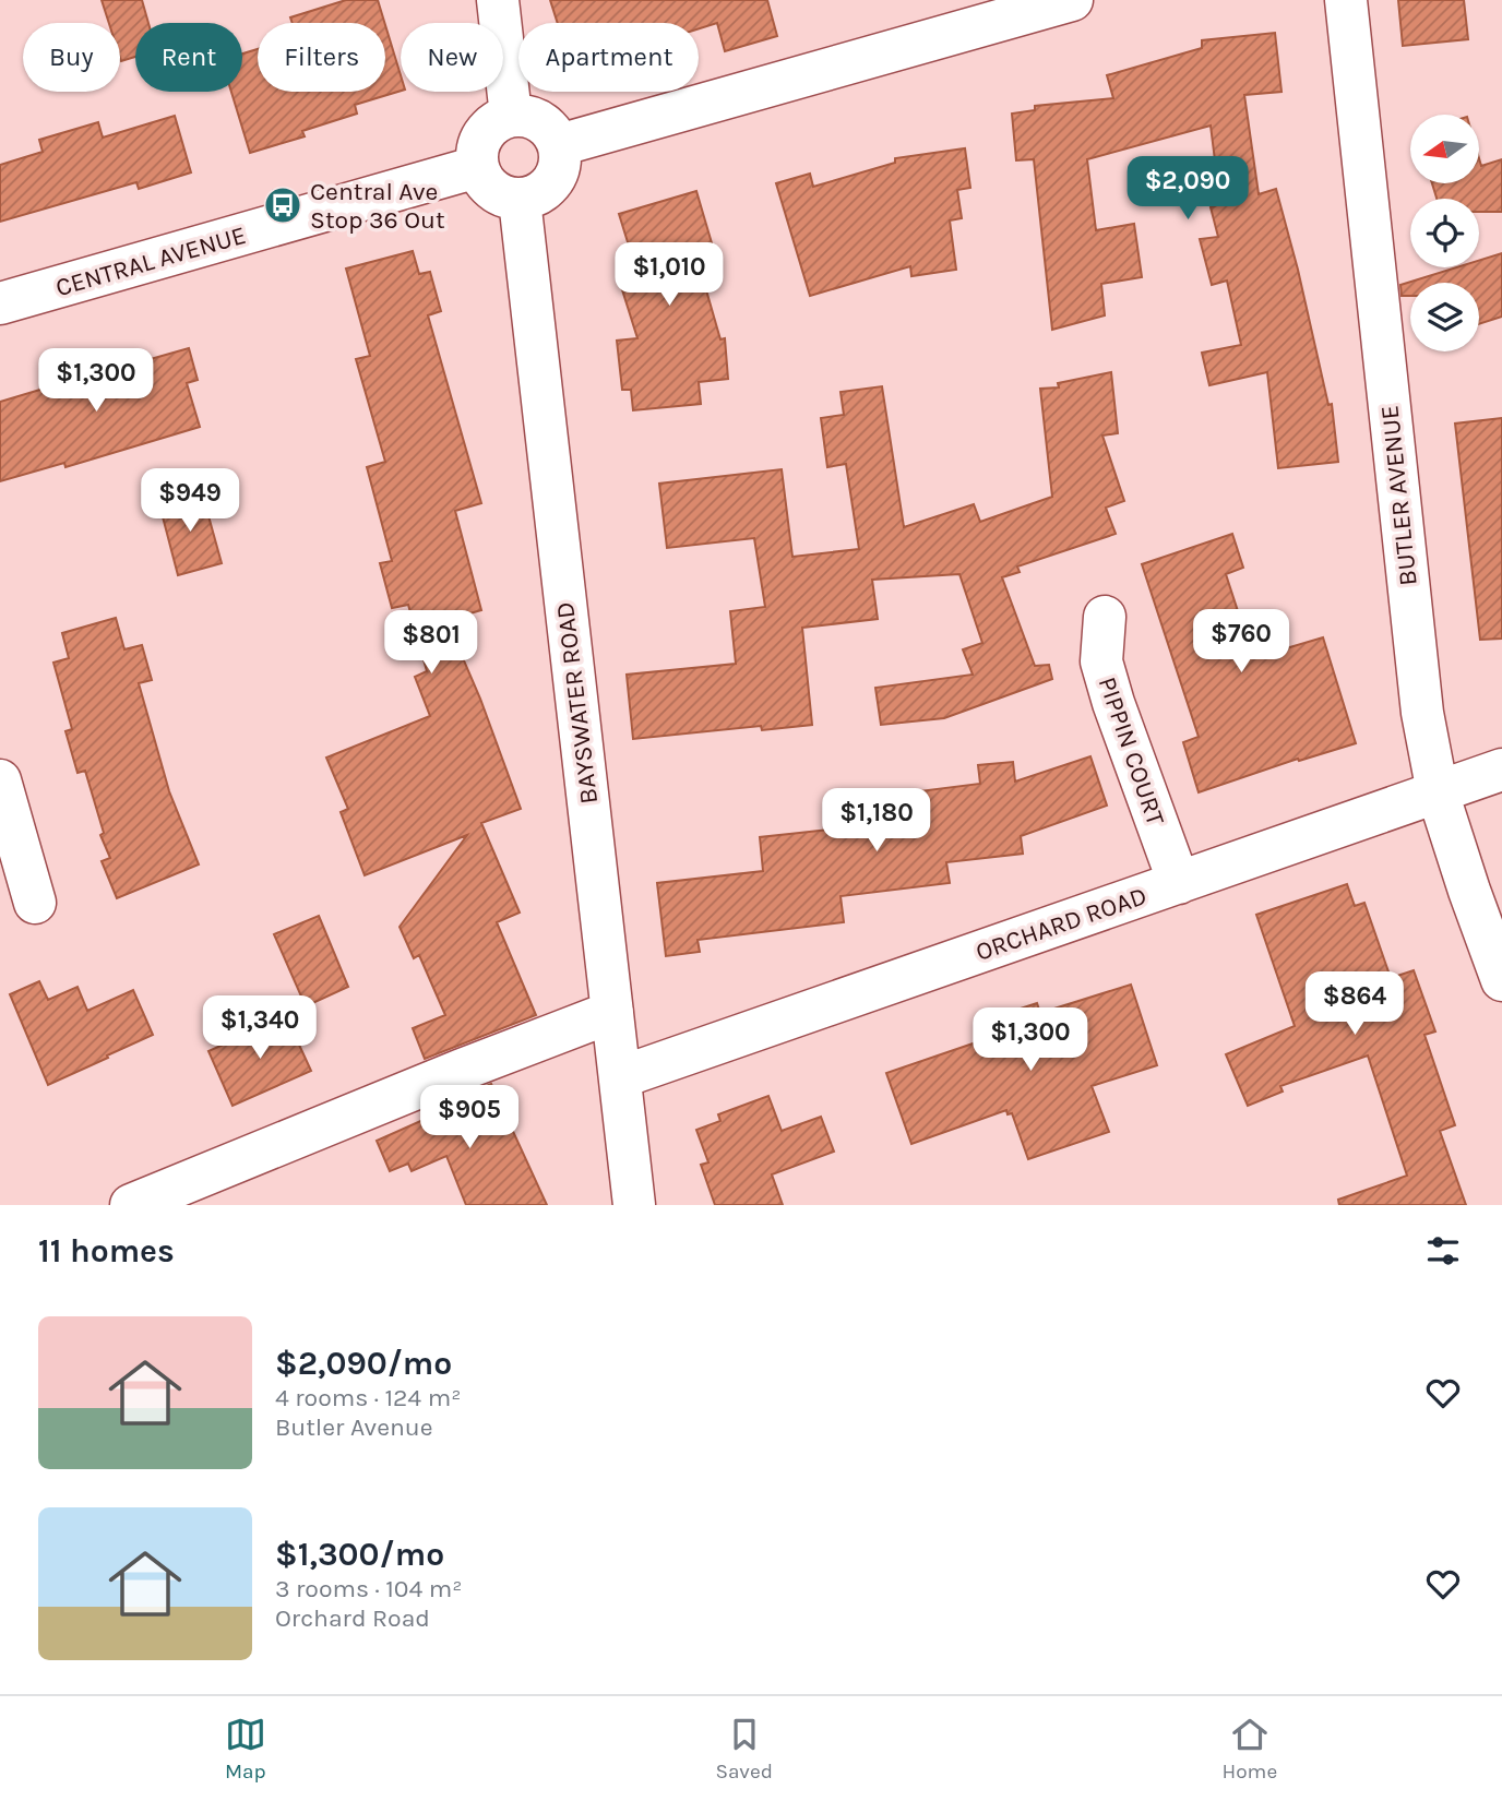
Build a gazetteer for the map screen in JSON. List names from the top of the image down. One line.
{"streets":{"street":["CENTRAL AVENUE","BUTLER AVENUE","BAYSWATER ROAD","PIPPIN COURT","ORCHARD ROAD"]},"crossings":[["CENTRAL AVENUE","BAYSWATER ROAD"],["BUTLER AVENUE","ORCHARD ROAD"],["BAYSWATER ROAD","ORCHARD ROAD"],["PIPPIN COURT","ORCHARD ROAD"]],"places":{"bus stop":["Central Ave Stop 36 Out"]},"north":"left","page":{"chip":["Buy","Rent","Filters","New","Apartment"],"price":["$2,090","$1,010","$1,300","$949","$760","$801","$1,180","$864","$1,340","$1,300","$905"],"heading":"11 homes","list":[{"name":"$2,090/mo","note":"4 rooms · 124 m² · Butler Avenue"},{"name":"$1,300/mo","note":"3 rooms · 104 m² · Orchard Road"}],"tabs":["Map","Saved","Home"]}}
